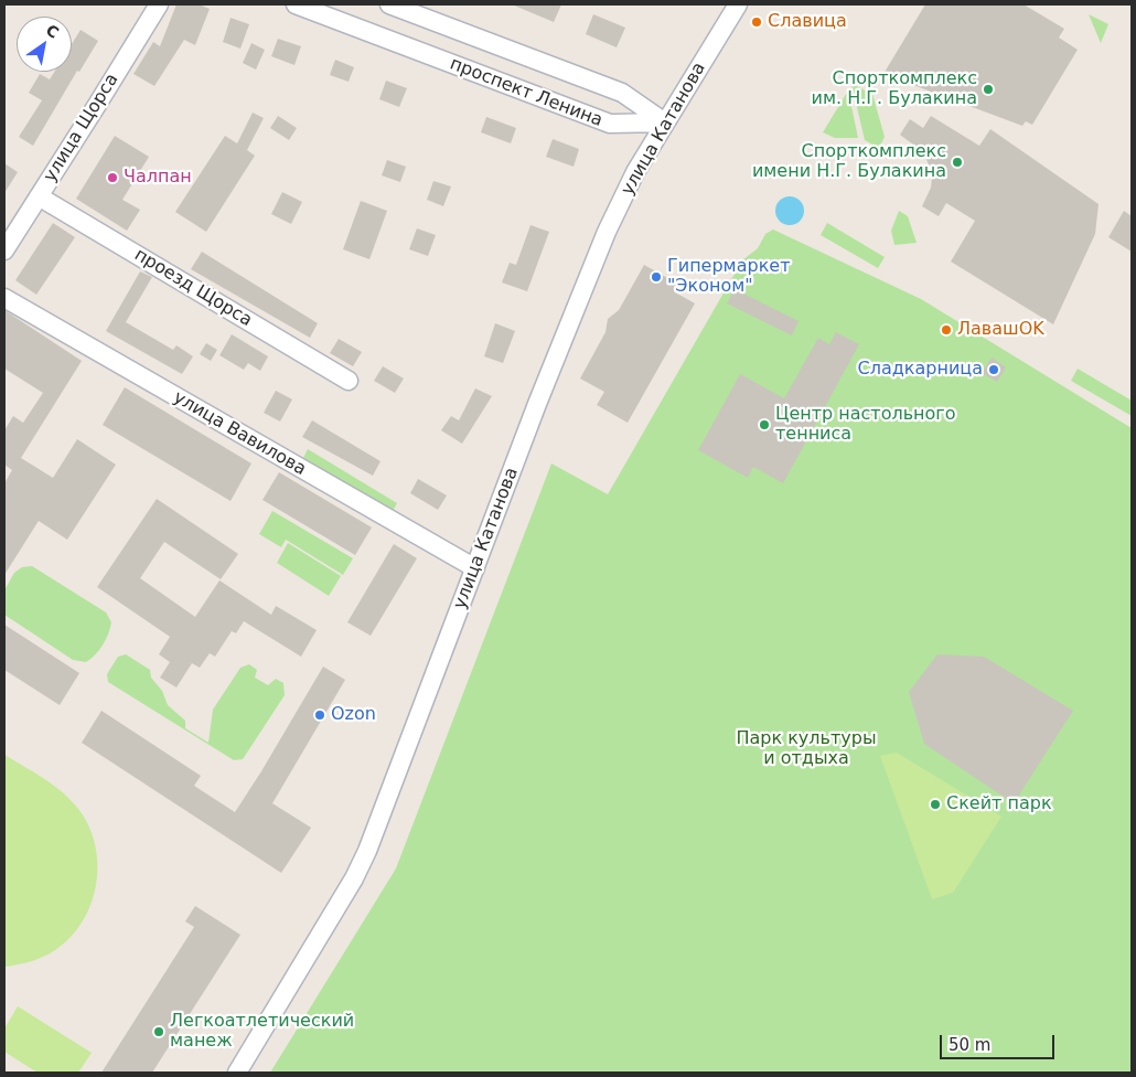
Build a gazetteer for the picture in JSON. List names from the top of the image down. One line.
{"streets":{"street":["проспект Ленина","улица Щорса","улица Катанова","проезд Щорса","улица Вавилова"]},"crossings":[["проспект Ленина","улица Катанова"],["улица Щорса","проезд Щорса"],["улица Катанова","улица Вавилова"]],"parks":["Парк культуры и отдыха"],"places":["Славица","Спорткомплекс им. Н.Г. Булакина","Спорткомплекс имени Н.Г. Булакина","Чалпан","Гипермаркет \"Эконом\"","ЛавашOK","Сладкарница","Центр настольного тенниса","Ozon","Скейт парк","Легкоатлетический манеж"],"scale_bar":"50 m","north":"top right"}
